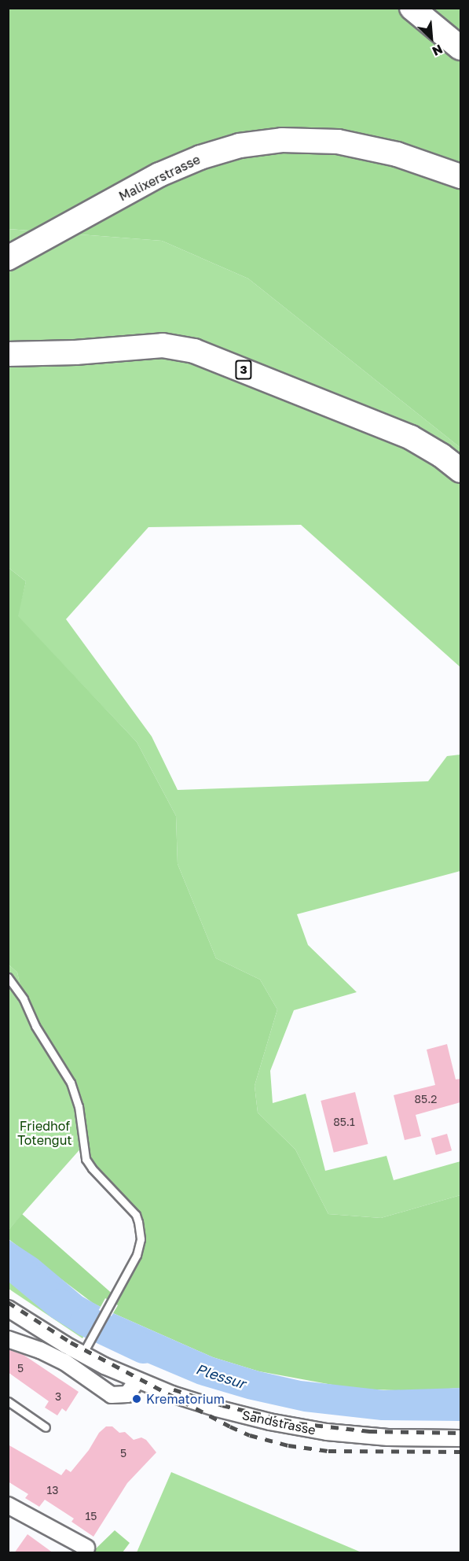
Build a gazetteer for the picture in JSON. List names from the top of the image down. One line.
{"streets":{"main road":["Malixerstrasse","3"],"street":["Sandstrasse"]},"water":["Plessur"],"parks":["Friedhof Totengut"],"places":["Krematorium"],"house_numbers":["85.2","85.1","5","3","5","13","15"],"north":"bottom right"}
